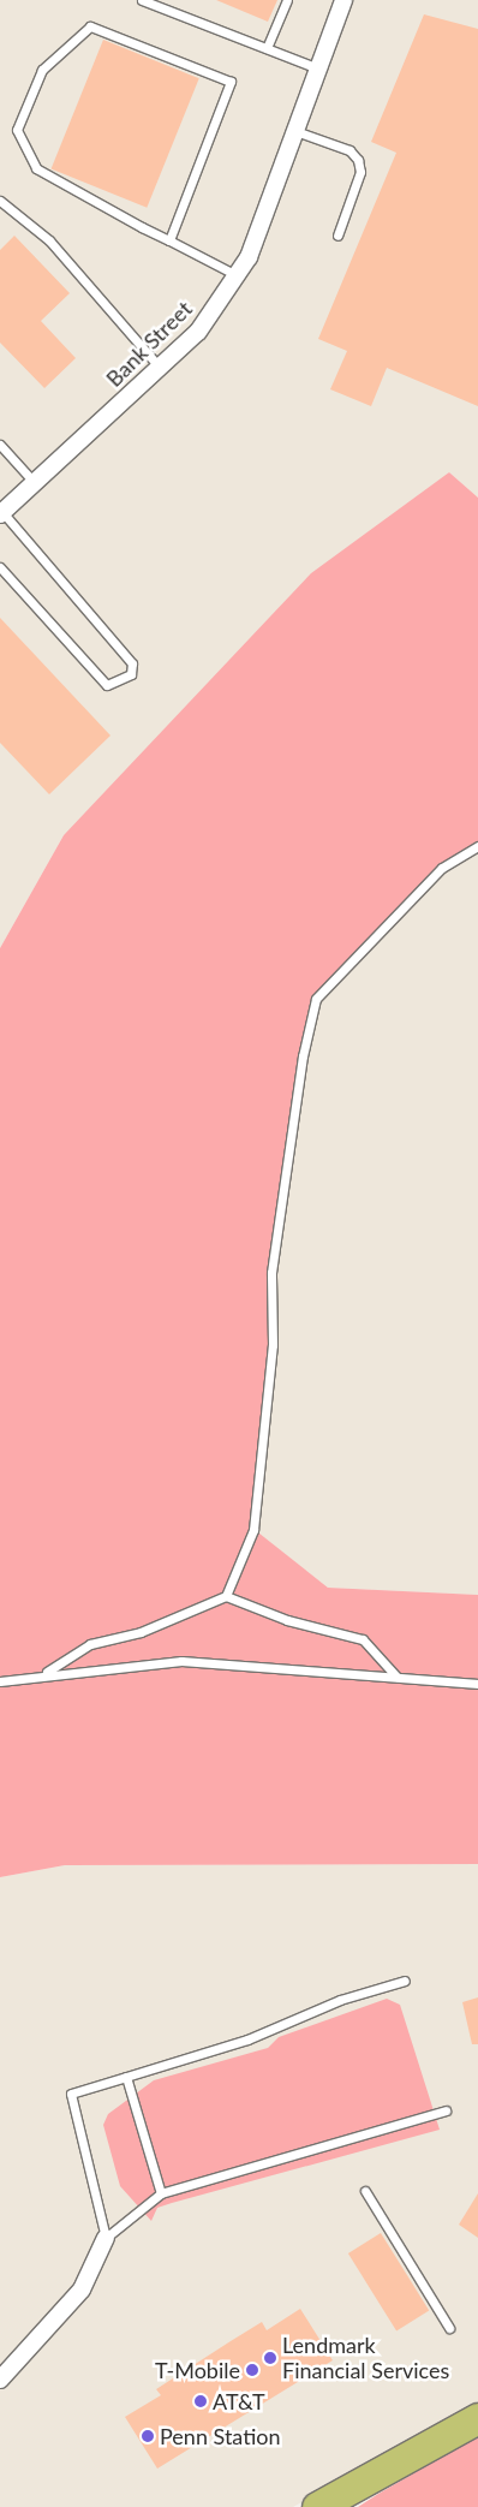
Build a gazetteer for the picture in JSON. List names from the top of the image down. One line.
{"streets":{"street":["Bank Street"]},"places":["Lendmark Financial Services","T-Mobile","AT&T","Penn Station"]}
